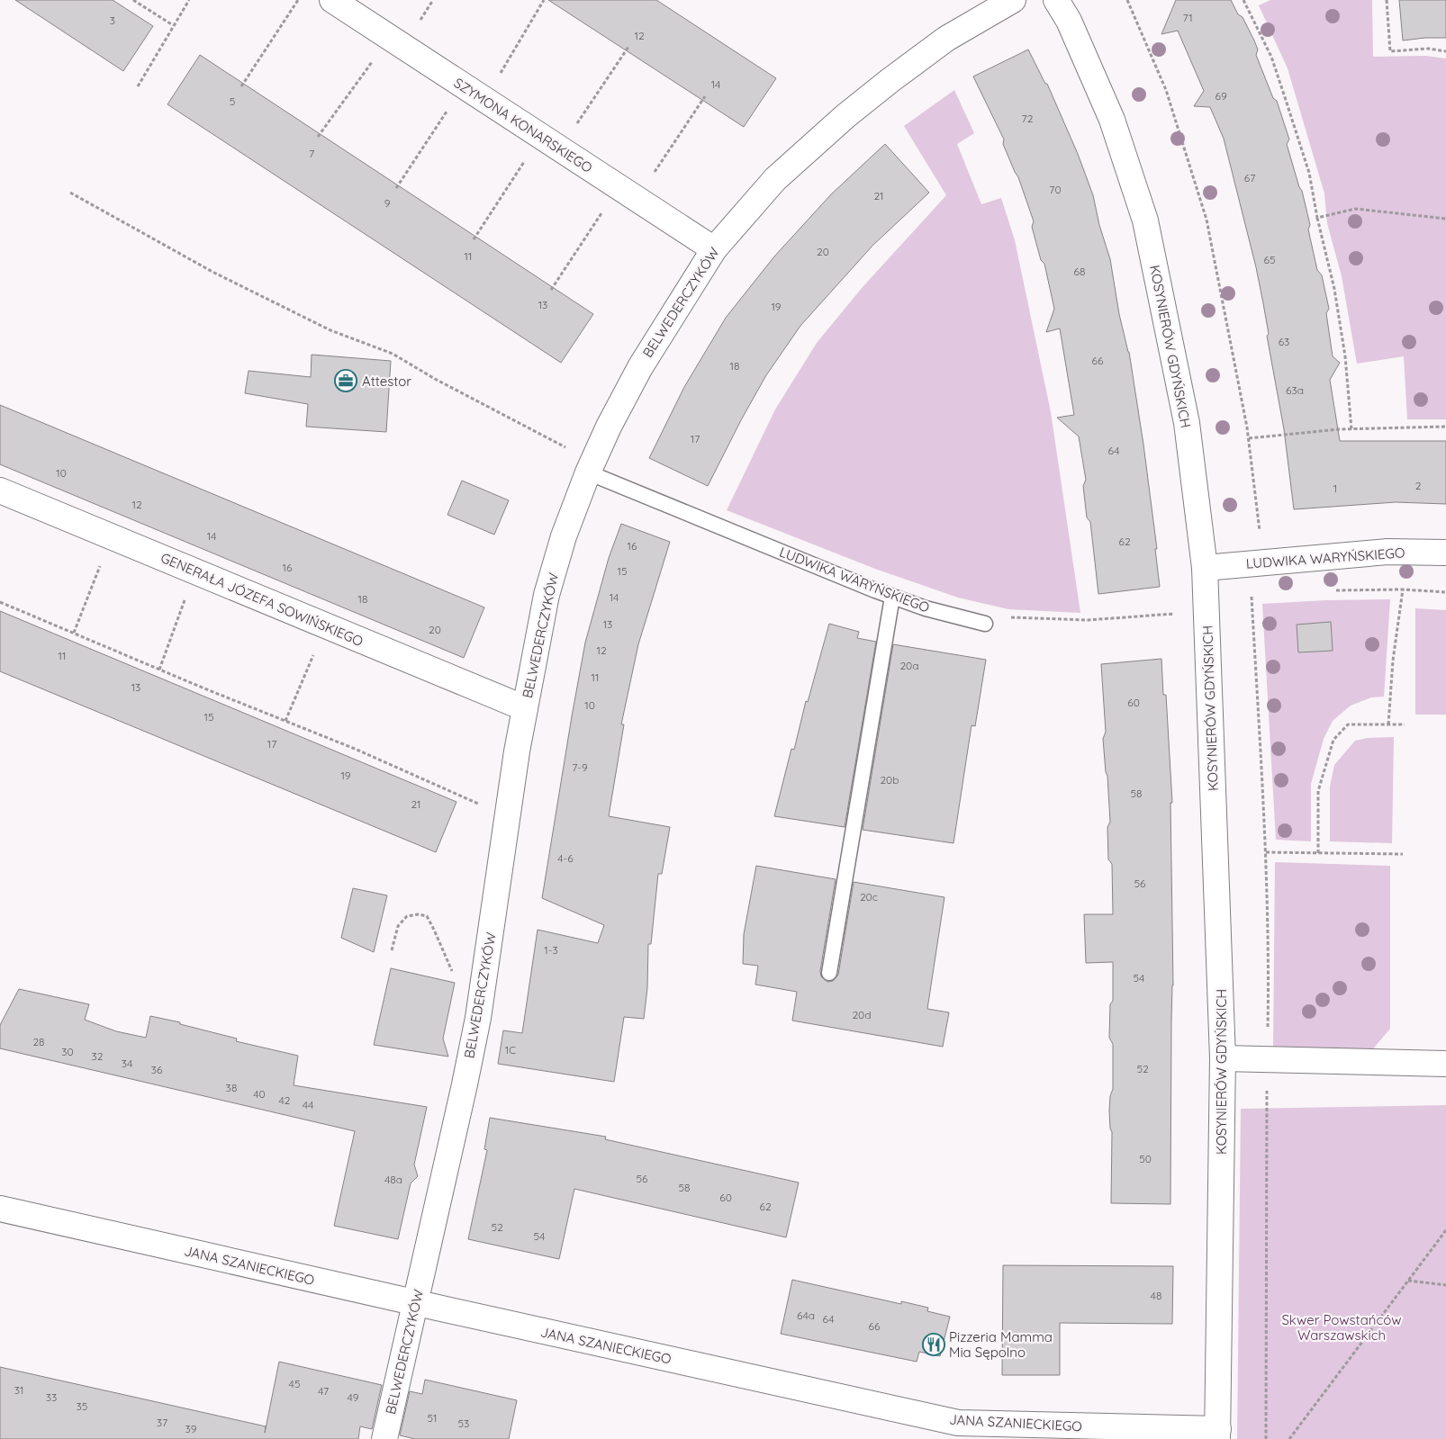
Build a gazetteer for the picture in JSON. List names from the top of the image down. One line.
{"streets":{"street":["SZYMONA KONARSKIEGO","BELWEDERCZYKÓW","KOSYNIERÓW GDYŃSKICH","LUDWIKA WARYŃSKIEGO","GENERAŁA JÓZEFA SOWIŃSKIEGO","JANA SZANIECKIEGO"]},"crossings":[["SZYMONA KONARSKIEGO","BELWEDERCZYKÓW"],["BELWEDERCZYKÓW","LUDWIKA WARYŃSKIEGO"],["BELWEDERCZYKÓW","GENERAŁA JÓZEFA SOWIŃSKIEGO"],["BELWEDERCZYKÓW","JANA SZANIECKIEGO"],["KOSYNIERÓW GDYŃSKICH","LUDWIKA WARYŃSKIEGO"],["KOSYNIERÓW GDYŃSKICH","JANA SZANIECKIEGO"]],"parks":["Skwer Powstańców Warszawskich"],"places":{"office":["Attestor"],"restaurant":["Pizzeria Mamma Mia Sępolno"]},"house_numbers":["71","3","12","14","69","5","72","7","67","70","21","9","20","11","65","68","13","19","63","66","18","63a","17","64","10","2","1","12","14","62","16","16","15","14","18","13","20","12","11","20a","11","13","60","10","15","17","7-9","19","20b","58","21","4-6","56","20c","1-3","54","20d","28","1C","30","32","34","52","36","38","40","42","44","50","56","48a","58","60","62","52","54","48","64a","64","66","45","31","47","33","49","35","51","37","53","39"]}
